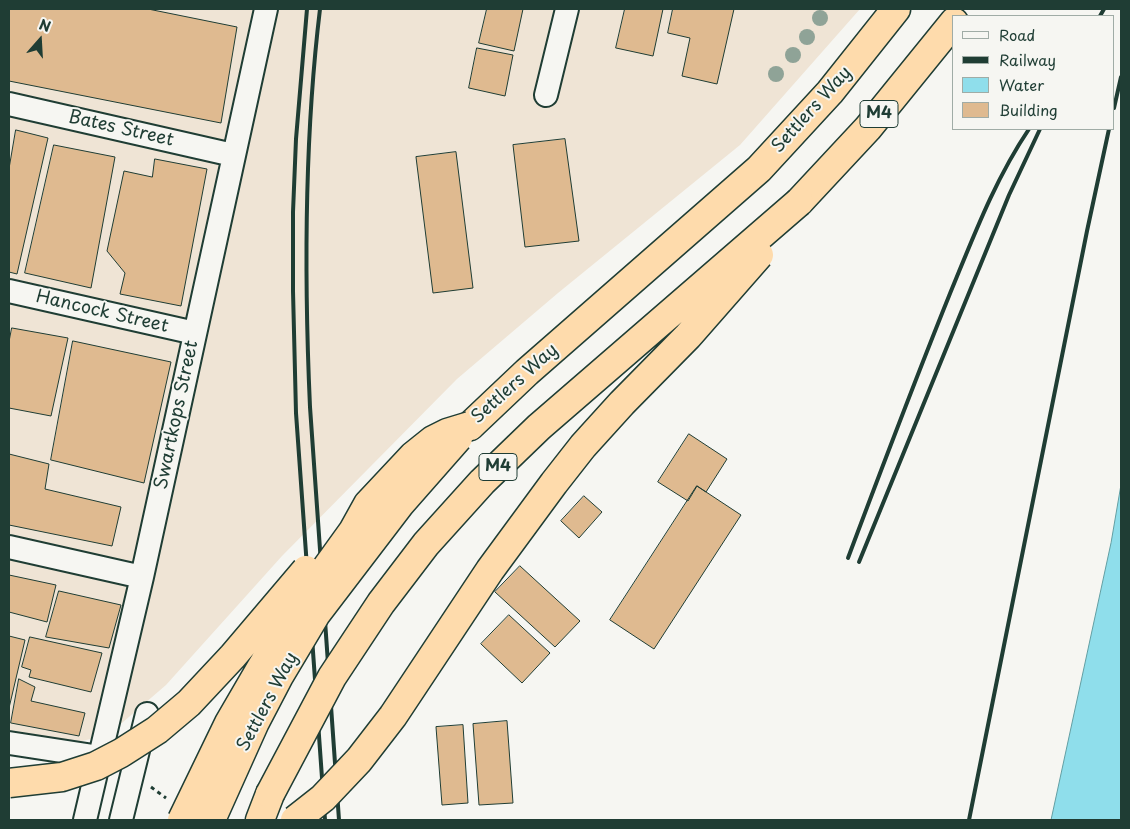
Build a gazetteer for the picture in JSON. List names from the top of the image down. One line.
{"streets":{"highway":["Settlers Way","M4"],"street":["Bates Street","Hancock Street","Swartkops Street"]},"crossings":[["Bates Street","Swartkops Street"],["Hancock Street","Swartkops Street"]],"legend":["Road","Railway","Water","Building"],"north":"top"}
